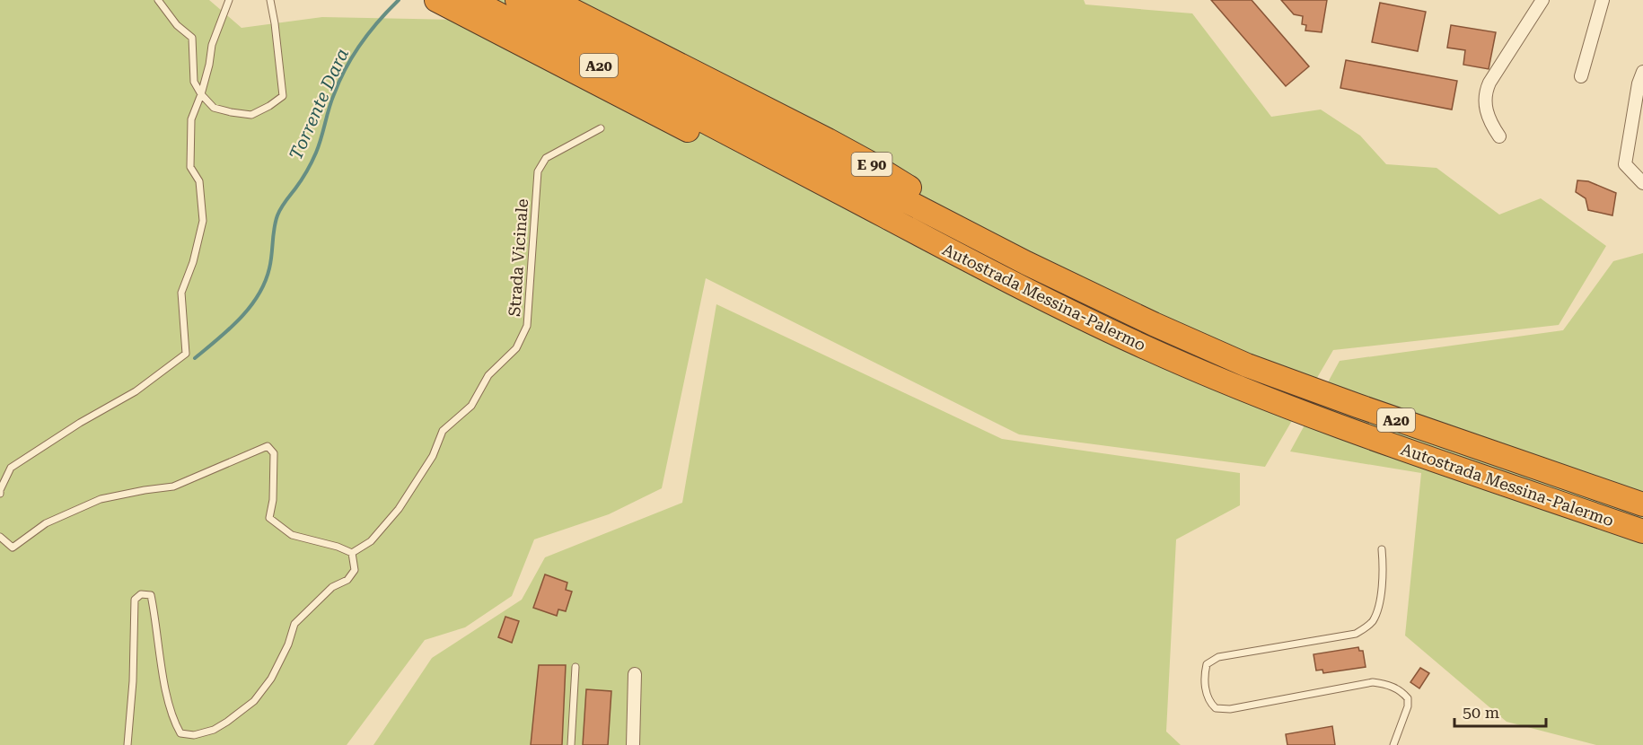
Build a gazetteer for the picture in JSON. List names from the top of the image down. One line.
{"streets":{"highway":["A20","E 90","Autostrada Messina-Palermo"],"lane":["Strada Vicinale"]},"crossings":[["E 90","Autostrada Messina-Palermo"]],"water":["Torrente Dara"],"scale_bar":"50 m"}
